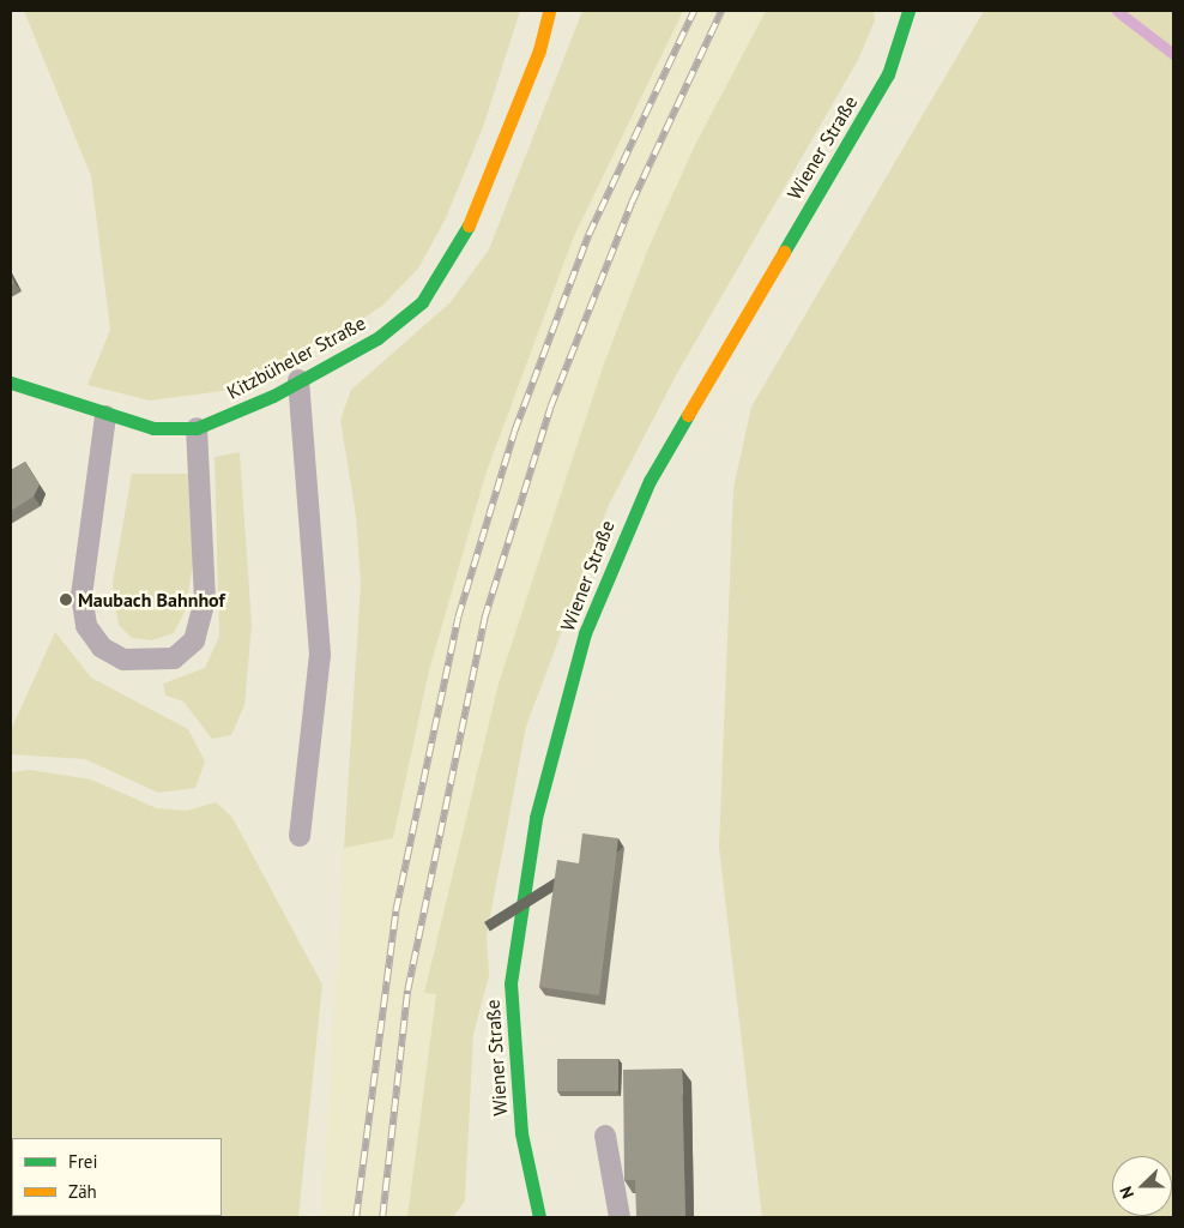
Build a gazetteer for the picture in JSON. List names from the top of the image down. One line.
{"streets":{"street":["Wiener Straße","Kitzbüheler Straße"]},"places":["Maubach Bahnhof"],"legend":["Frei","Zäh"],"north":"left"}
